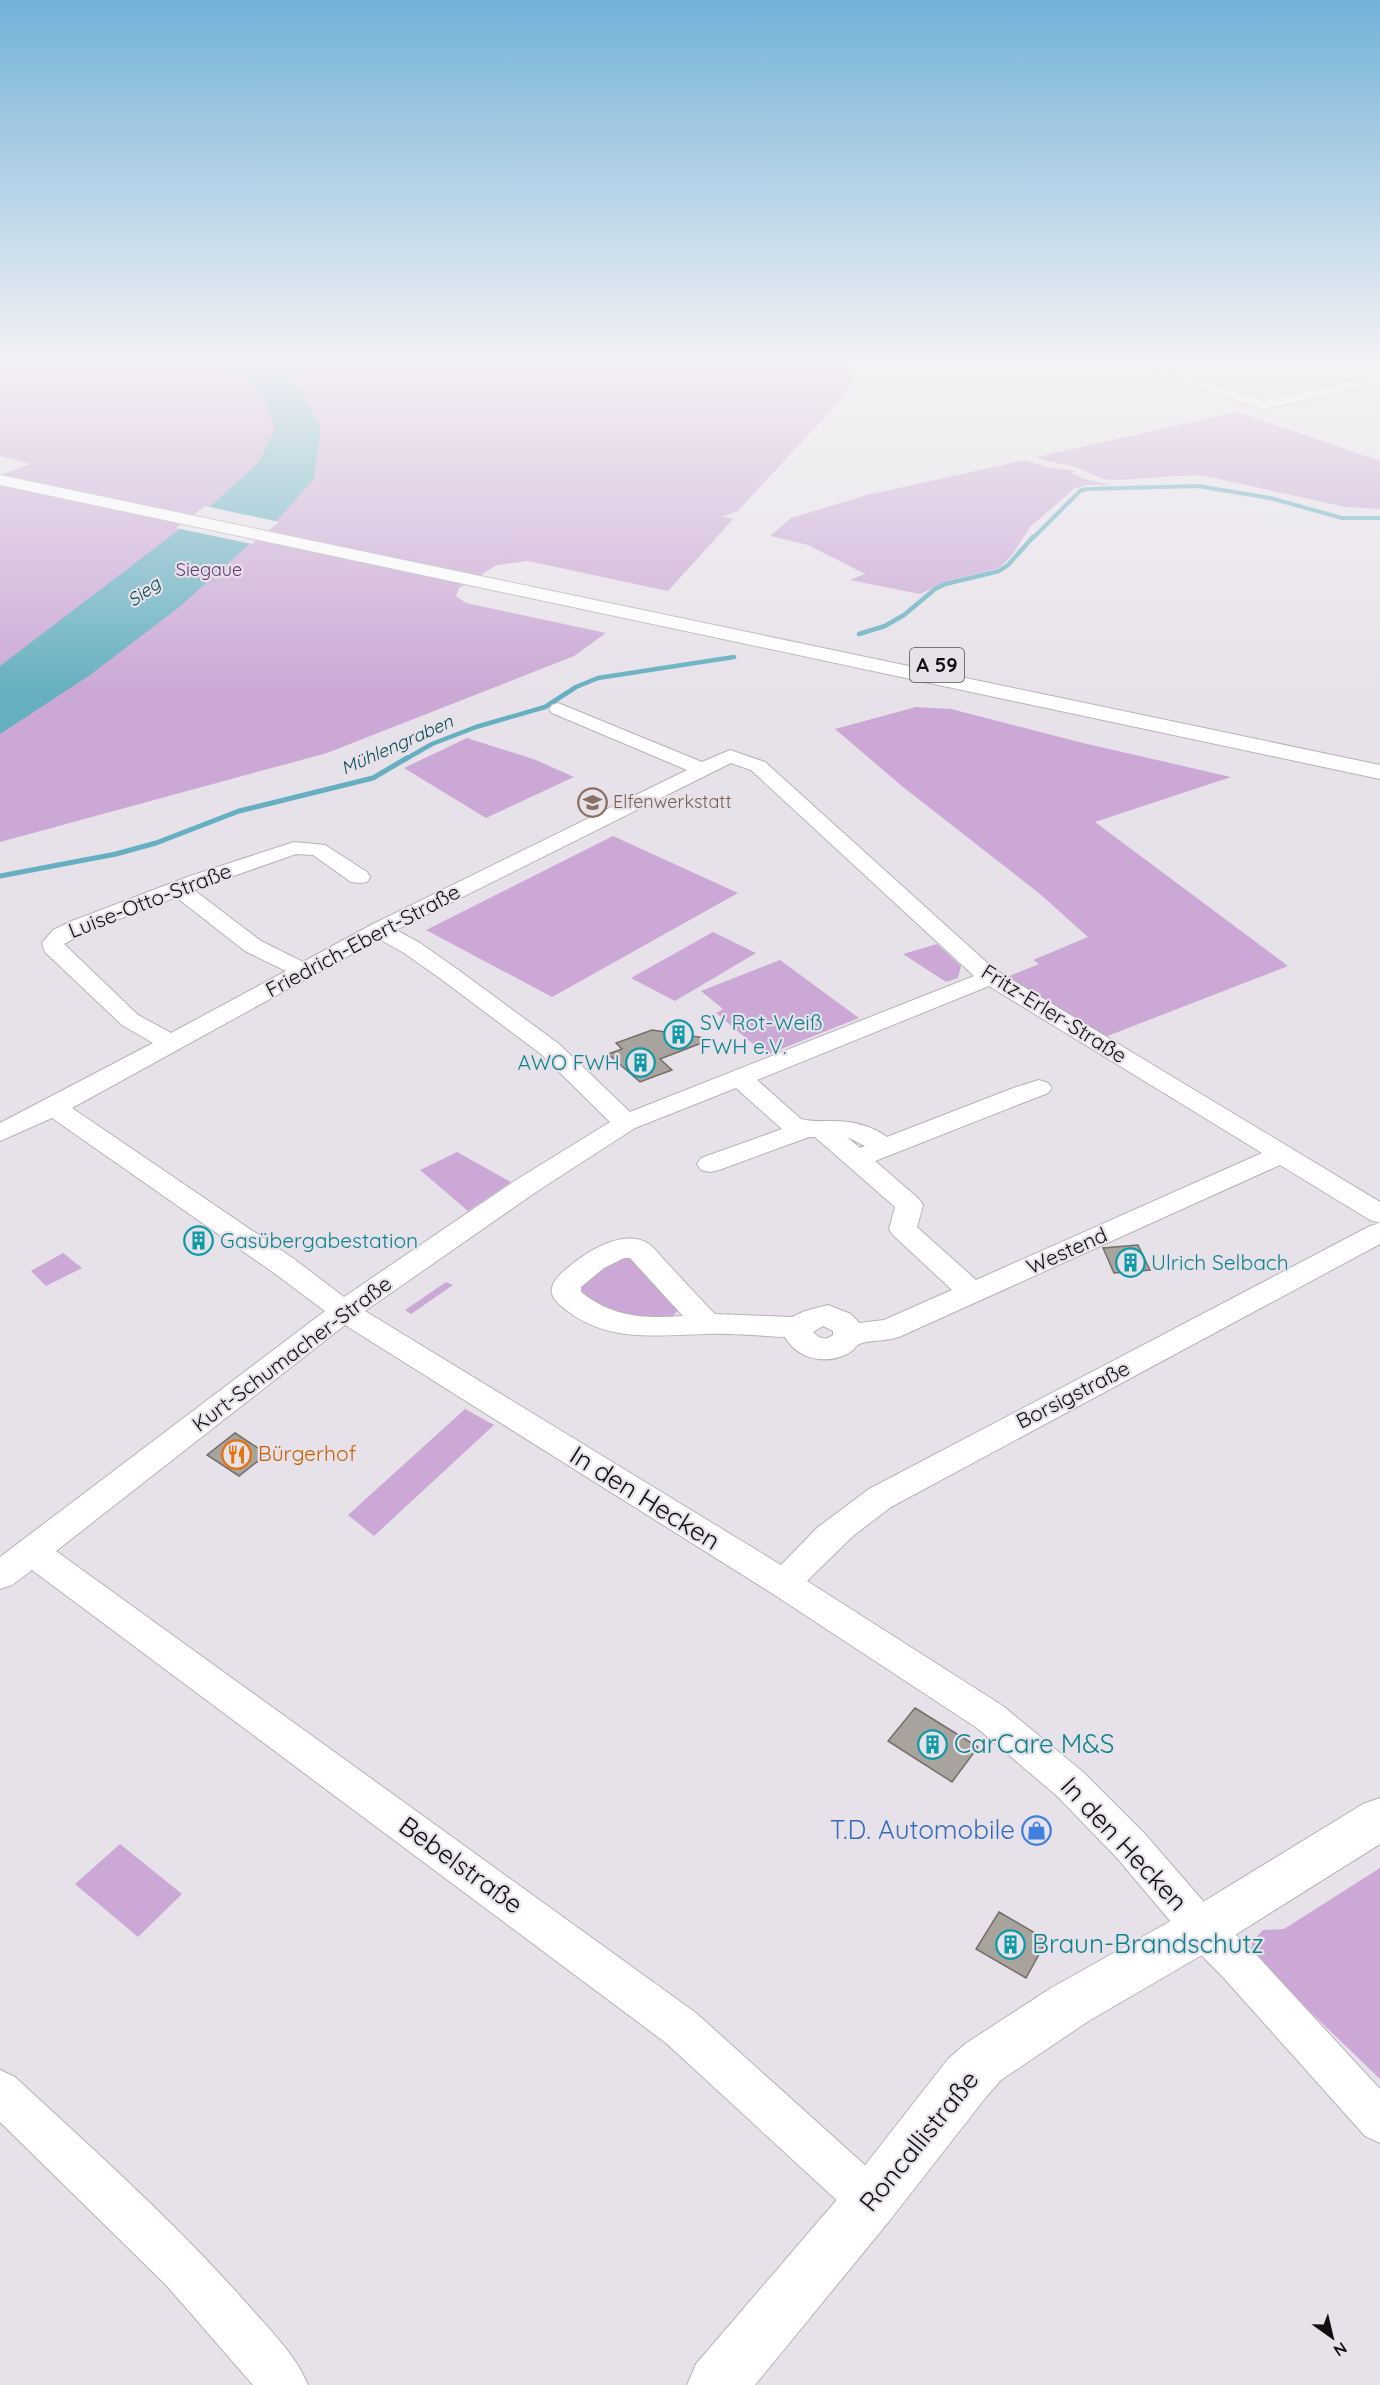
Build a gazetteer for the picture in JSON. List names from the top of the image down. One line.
{"streets":{"main road":["A 59","Roncallistraße"],"street":["Luise-Otto-Straße","Friedrich-Ebert-Straße","Fritz-Erler-Straße","Westend","Kurt-Schumacher-Straße","Borsigstraße","In den Hecken","Bebelstraße"]},"crossings":[["Luise-Otto-Straße","Friedrich-Ebert-Straße"],["Friedrich-Ebert-Straße","Fritz-Erler-Straße"],["Friedrich-Ebert-Straße","In den Hecken"],["Fritz-Erler-Straße","Westend"],["Fritz-Erler-Straße","Kurt-Schumacher-Straße"],["Kurt-Schumacher-Straße","In den Hecken"],["Kurt-Schumacher-Straße","Bebelstraße"],["Borsigstraße","In den Hecken"],["In den Hecken","Roncallistraße"],["Bebelstraße","Roncallistraße"]],"water":["Sieg","Mühlengraben"],"parks":["Siegaue"],"places":{"school or university":["Elfenwerkstatt"],"building":["SV Rot-Weiß FWH e.V.","AWO FWH","Gasübergabestation","Ulrich Selbach","CarCare M&S","Braun-Brandschutz"],"restaurant":["Bürgerhof"],"shop":["T.D. Automobile"]},"north":"bottom right"}
